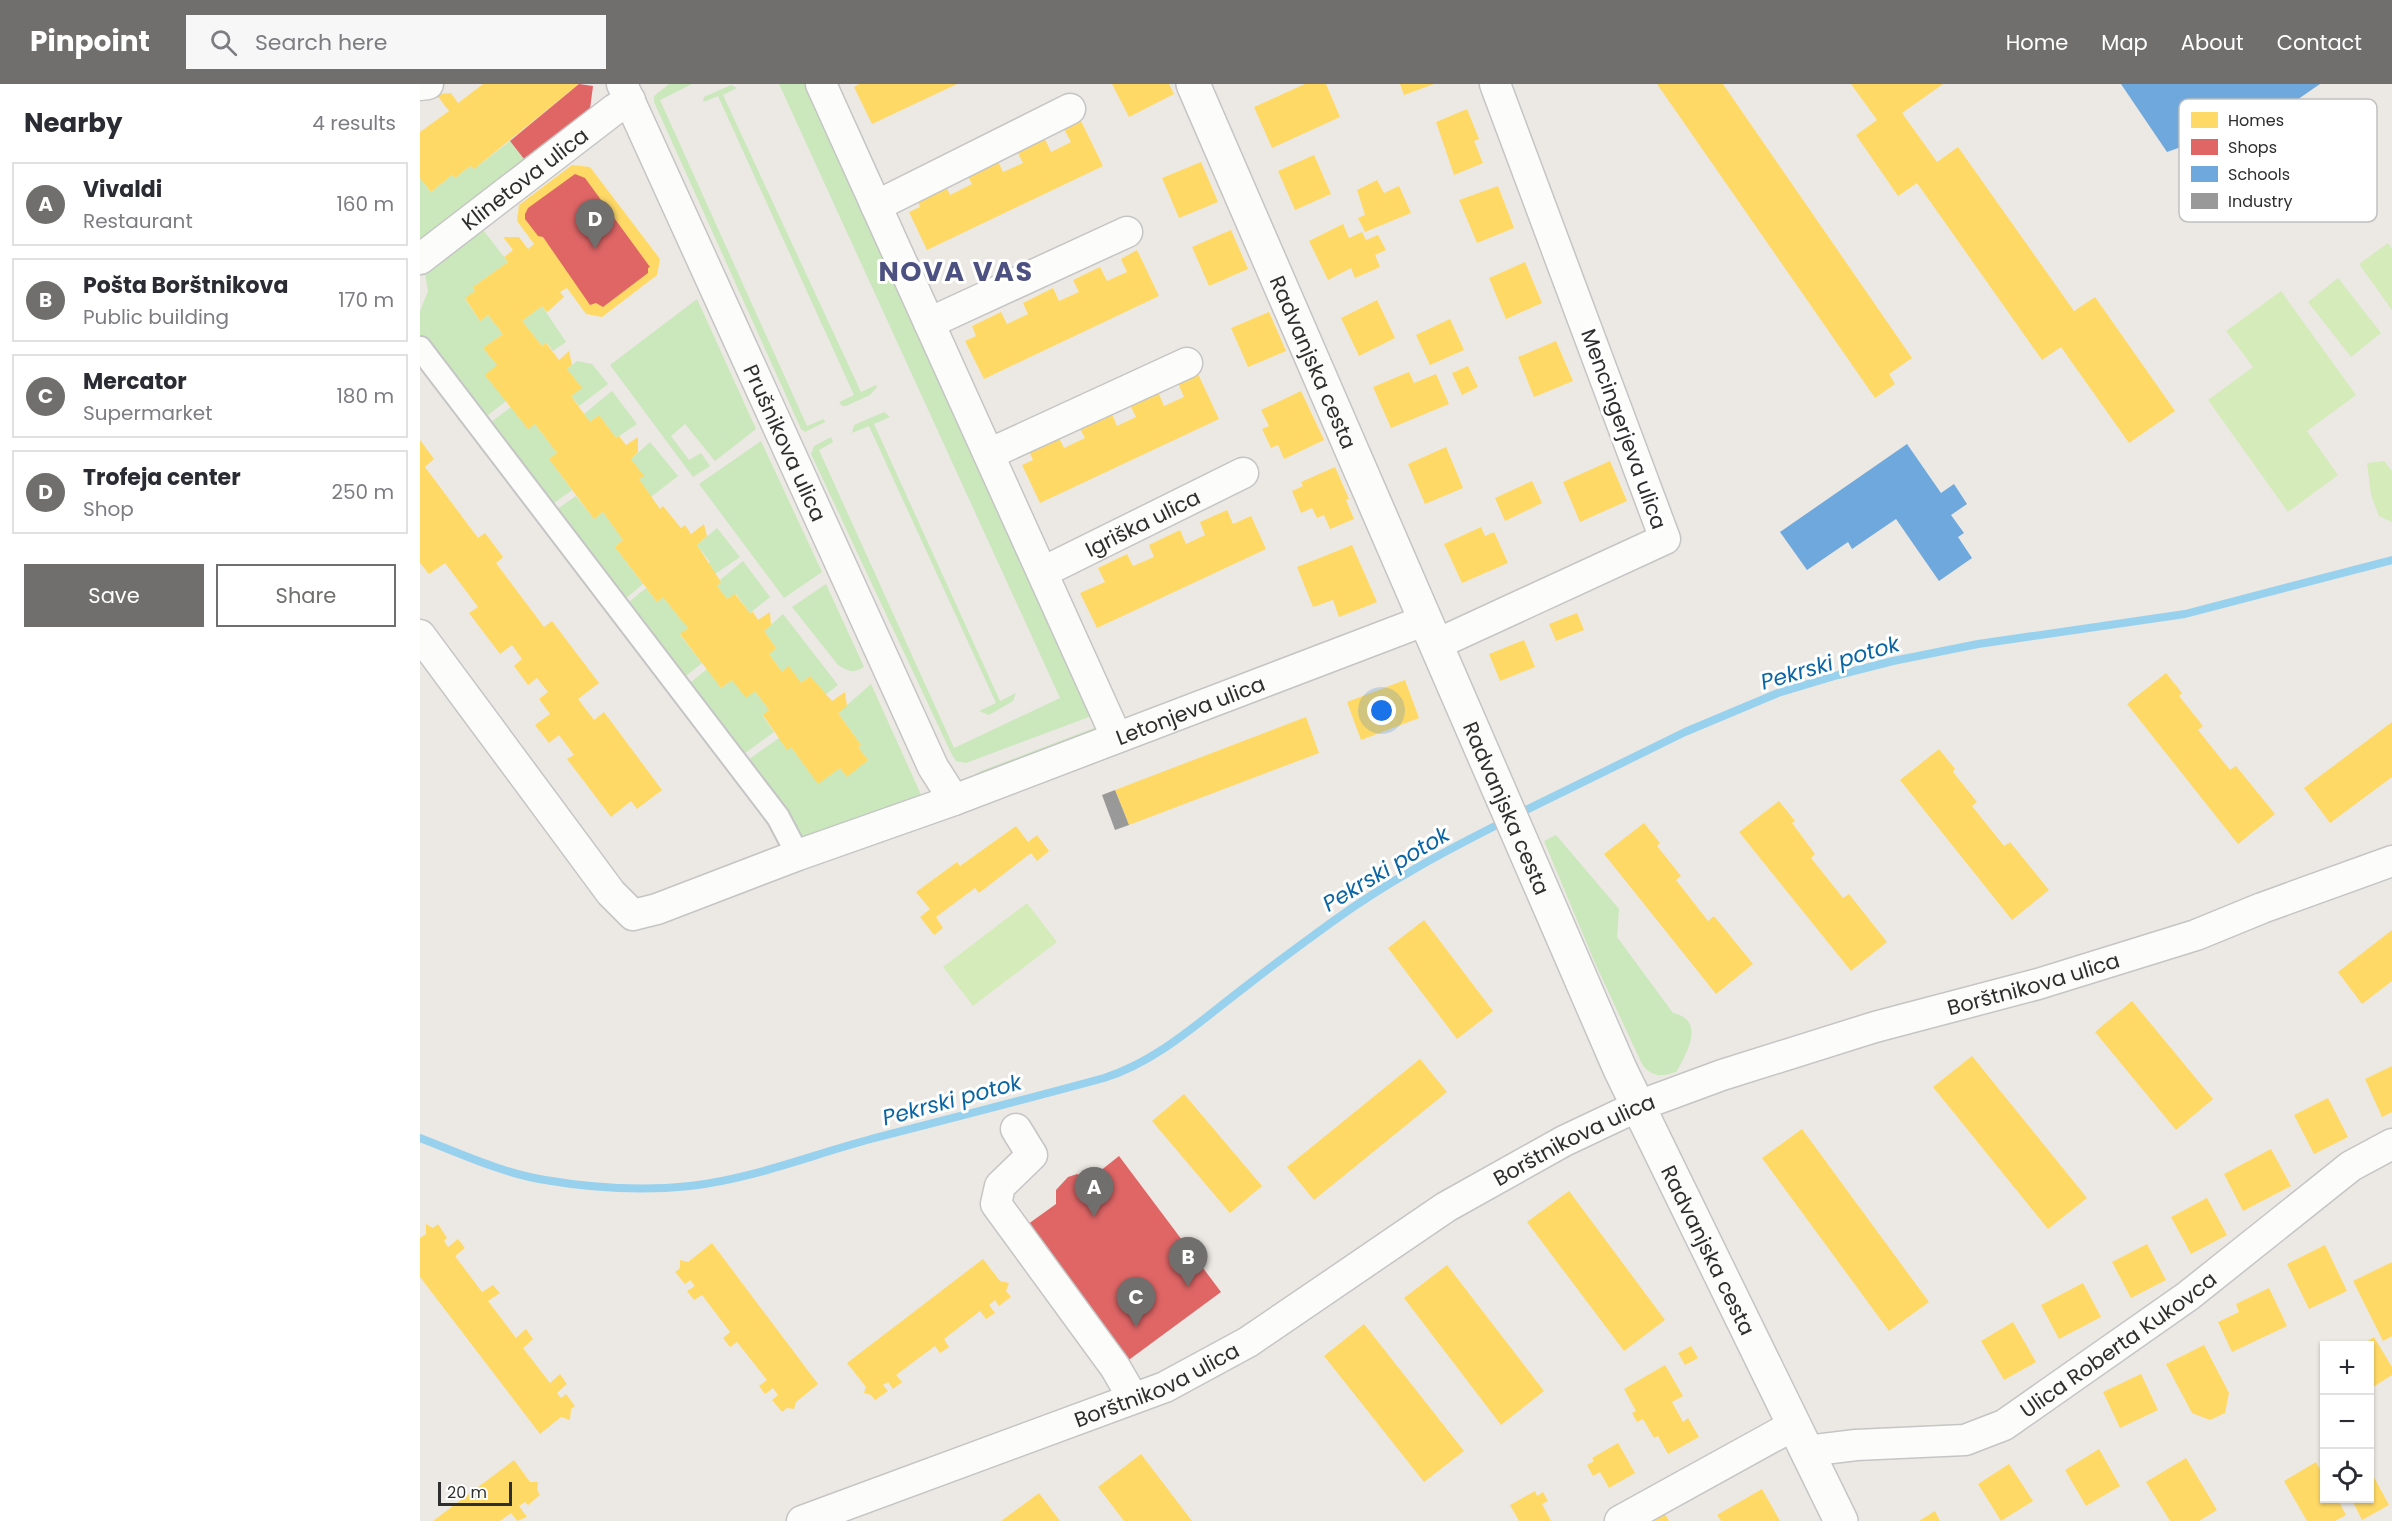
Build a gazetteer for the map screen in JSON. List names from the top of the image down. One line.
{"streets":{"street":["Klinetova ulica","Radvanjska cesta","Mencingerjeva ulica","Prušnikova ulica","Igriška ulica","Letonjeva ulica","Borštnikova ulica","Ulica Roberta Kukovca"]},"crossings":[["Klinetova ulica","Prušnikova ulica"],["Radvanjska cesta","Mencingerjeva ulica"],["Radvanjska cesta","Letonjeva ulica"],["Radvanjska cesta","Borštnikova ulica"],["Radvanjska cesta","Ulica Roberta Kukovca"],["Mencingerjeva ulica","Letonjeva ulica"],["Prušnikova ulica","Letonjeva ulica"]],"districts":["NOVA VAS"],"water":["Pekrski potok"],"legend":["Homes","Shops","Schools","Industry"],"scale_bar":"20 m","page":{"header":"Pinpoint","search":"Search here","nav":["Home","Map","About","Contact"],"heading":["Nearby","4 results"],"list":[{"mark":"A","name":"Vivaldi","note":"Restaurant","value":"160 m"},{"mark":"B","name":"Pošta Borštnikova","note":"Public building","value":"170 m"},{"mark":"C","name":"Mercator","note":"Supermarket","value":"180 m"},{"mark":"D","name":"Trofeja center","note":"Shop","value":"250 m"}],"pins":["D","A","B","C"],"buttons":["Save","Share"],"map_buttons":["+","−"],"scale":"20 m"}}
